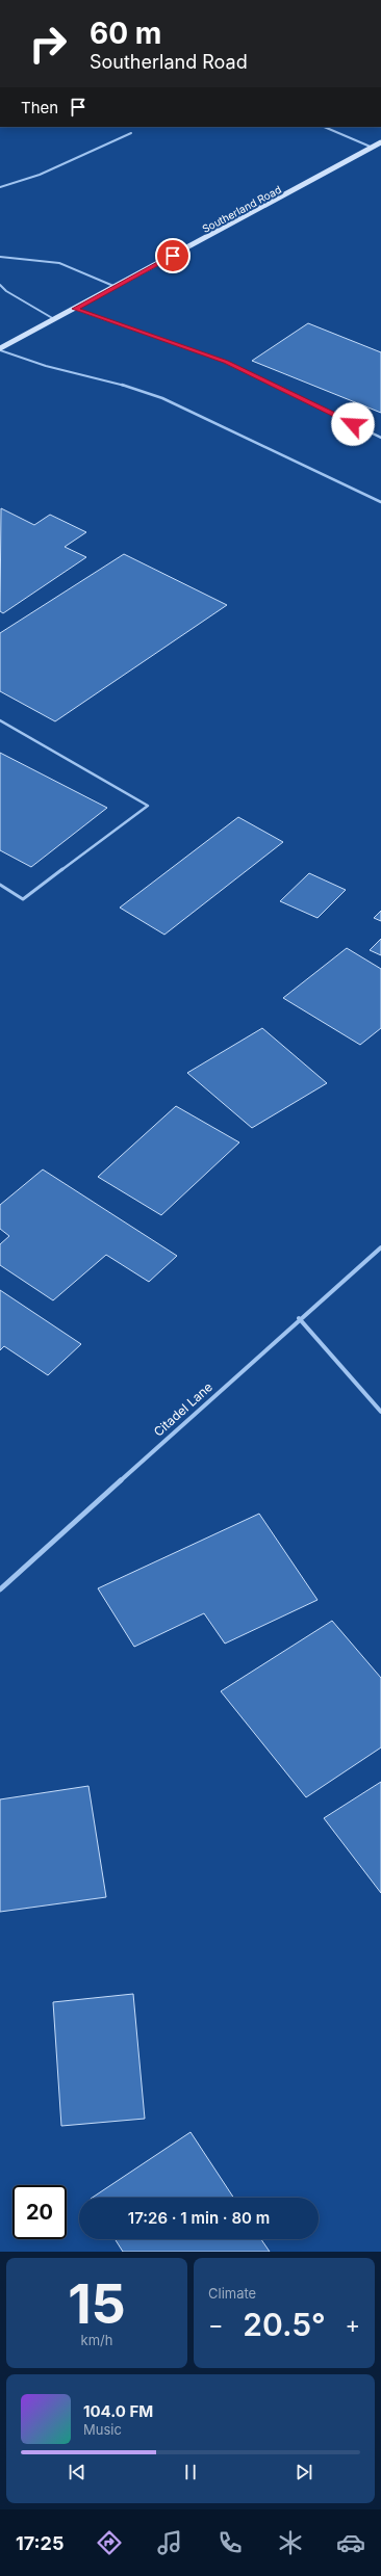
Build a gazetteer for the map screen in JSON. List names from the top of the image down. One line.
{"streets":{"street":["Southerland Road","Citadel Lane"]},"page":{"turn":["60 m","Southerland Road"],"then":"Then","limit":"20","trip":"17:26 · 1 min · 80 m","tile":[["15","km/h"],"Climate"],"heat":["−","20.5°","+"],"song":["104.0 FM","Music"],"tabs":"17:25"}}
